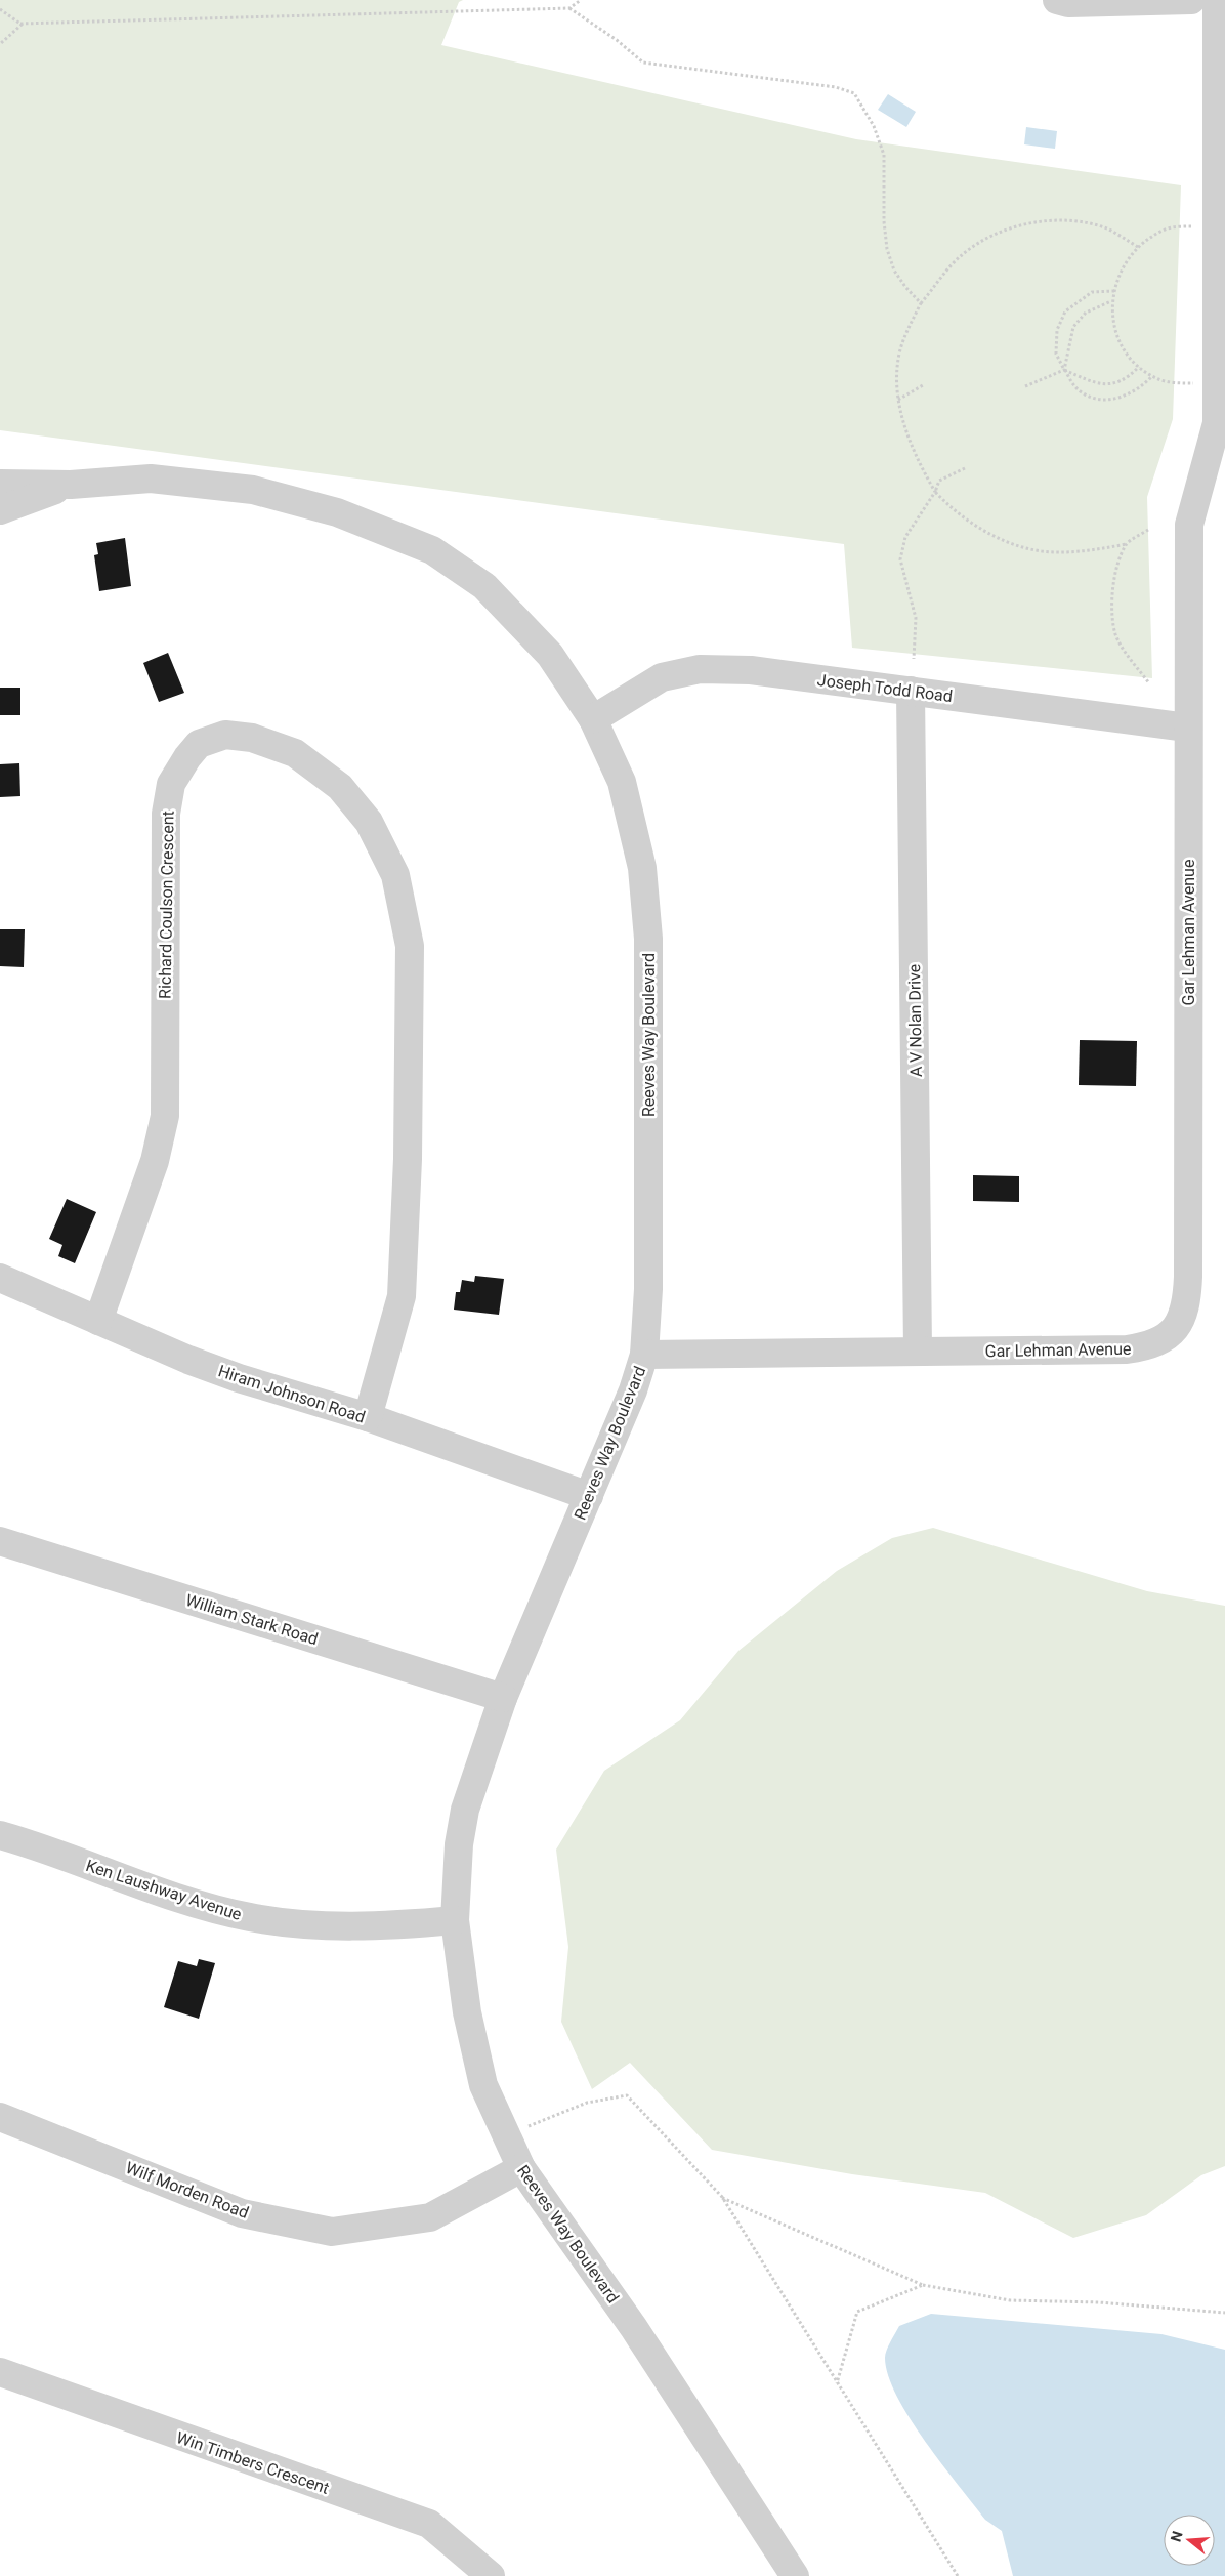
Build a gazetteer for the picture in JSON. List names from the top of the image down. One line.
{"streets":{"street":["Joseph Todd Road","Richard Coulson Crescent","Gar Lehman Avenue","A V Nolan Drive","Reeves Way Boulevard","Hiram Johnson Road","William Stark Road","Ken Laushway Avenue","Wilf Morden Road","Win Timbers Crescent"]},"crossings":[["Joseph Todd Road","Gar Lehman Avenue"],["Joseph Todd Road","A V Nolan Drive"],["Joseph Todd Road","Reeves Way Boulevard"],["Richard Coulson Crescent","Hiram Johnson Road"],["Gar Lehman Avenue","A V Nolan Drive"],["Gar Lehman Avenue","Reeves Way Boulevard"],["Reeves Way Boulevard","Hiram Johnson Road"],["Reeves Way Boulevard","William Stark Road"],["Reeves Way Boulevard","Ken Laushway Avenue"],["Reeves Way Boulevard","Wilf Morden Road"]],"north":"left"}
